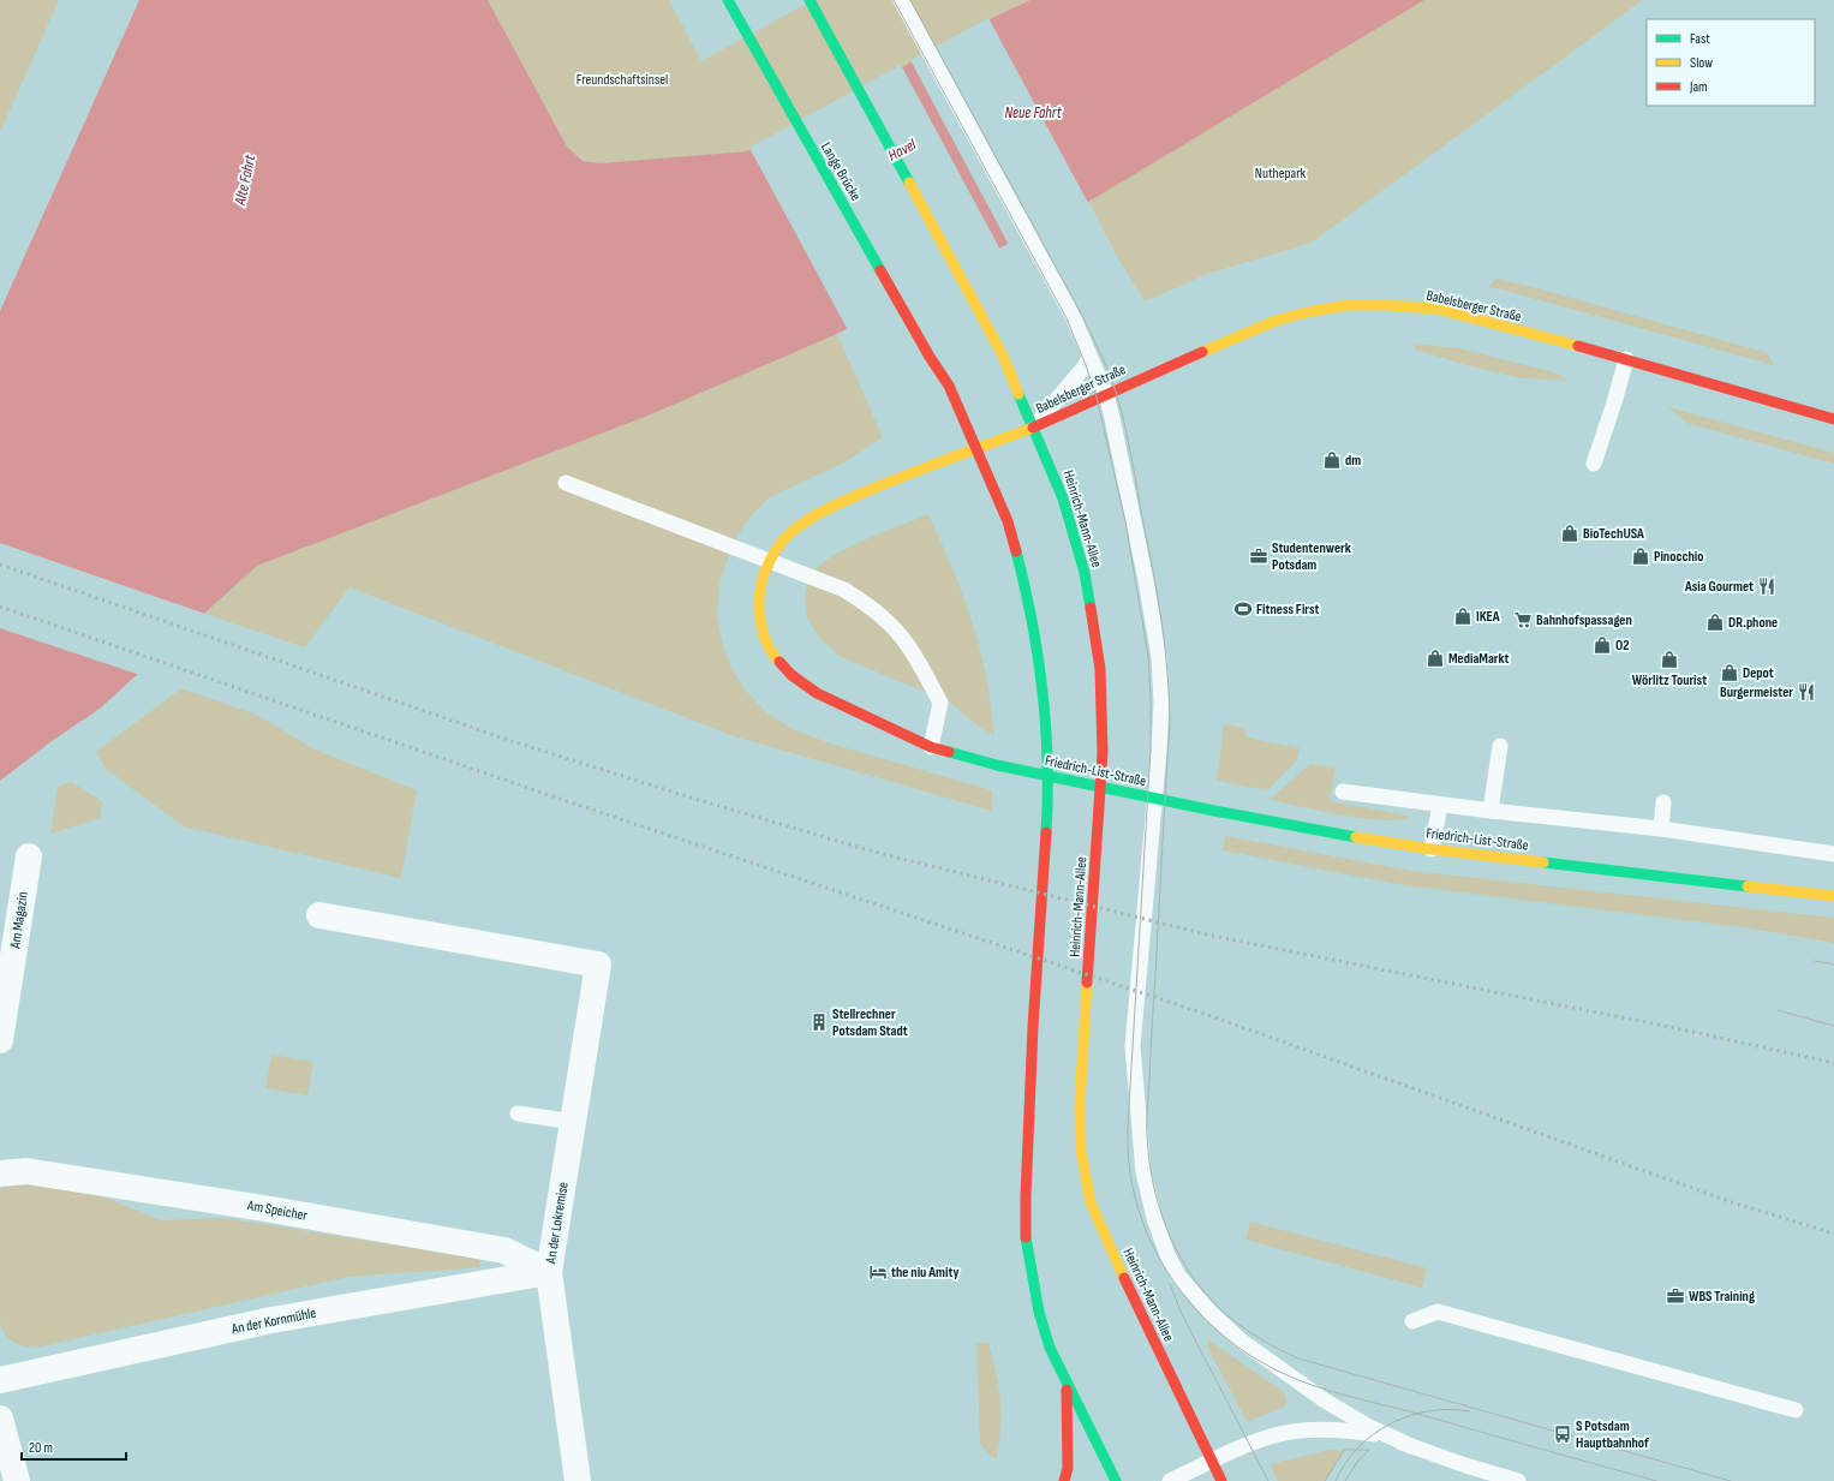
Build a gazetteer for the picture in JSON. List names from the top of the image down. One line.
{"streets":{"main road":["Lange Brücke","Babelsberger Straße","Heinrich-Mann-Allee","Friedrich-List-Straße"],"street":["Am Magazin","Am Speicher","An der Lokremise","An der Kornmühle"]},"crossings":[["Lange Brücke","Friedrich-List-Straße"],["Babelsberger Straße","Heinrich-Mann-Allee"],["Babelsberger Straße","Friedrich-List-Straße"],["Heinrich-Mann-Allee","Friedrich-List-Straße"],["Am Speicher","An der Lokremise"],["Am Speicher","An der Kornmühle"],["An der Lokremise","An der Kornmühle"]],"water":["Neue Fahrt","Havel","Alte Fahrt"],"parks":["Freundschaftsinsel","Nuthepark"],"places":{"shop":["dm","BioTechUSA","Pinocchio","IKEA","DR.phone","O2","MediaMarkt","Wörlitz Tourist","Depot"],"office":["Studentenwerk Potsdam","WBS Training"],"restaurant":["Asia Gourmet","Burgermeister"],"sports":["Fitness First"],"supermarket":["Bahnhofspassagen"],"building":["Stellrechner Potsdam Stadt"],"hotel":["the niu Amity"],"bus stop":["S Potsdam Hauptbahnhof"]},"legend":["Fast","Slow","Jam"],"scale_bar":"20 m"}
